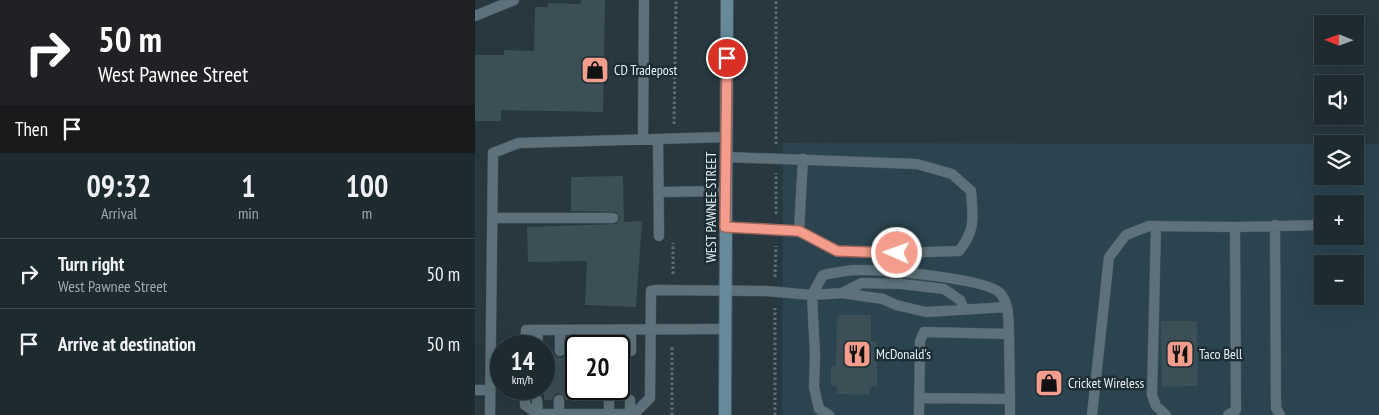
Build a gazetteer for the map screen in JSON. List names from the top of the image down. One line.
{"streets":{"main road":["WEST PAWNEE STREET"]},"places":{"shop":["CD Tradepost","Cricket Wireless"],"restaurant":["McDonald's","Taco Bell"]},"north":"left","page":{"turn":["50 m","West Pawnee Street"],"map_buttons":["+","−"],"then":"Then","eta":["09:32","Arrival","1","min","100","m"],"list":[{"name":"Turn right","note":"West Pawnee Street","value":"50 m"},{"name":"Arrive at destination","value":"50 m"}],"speed":"14 km/h","limit":"20"}}
